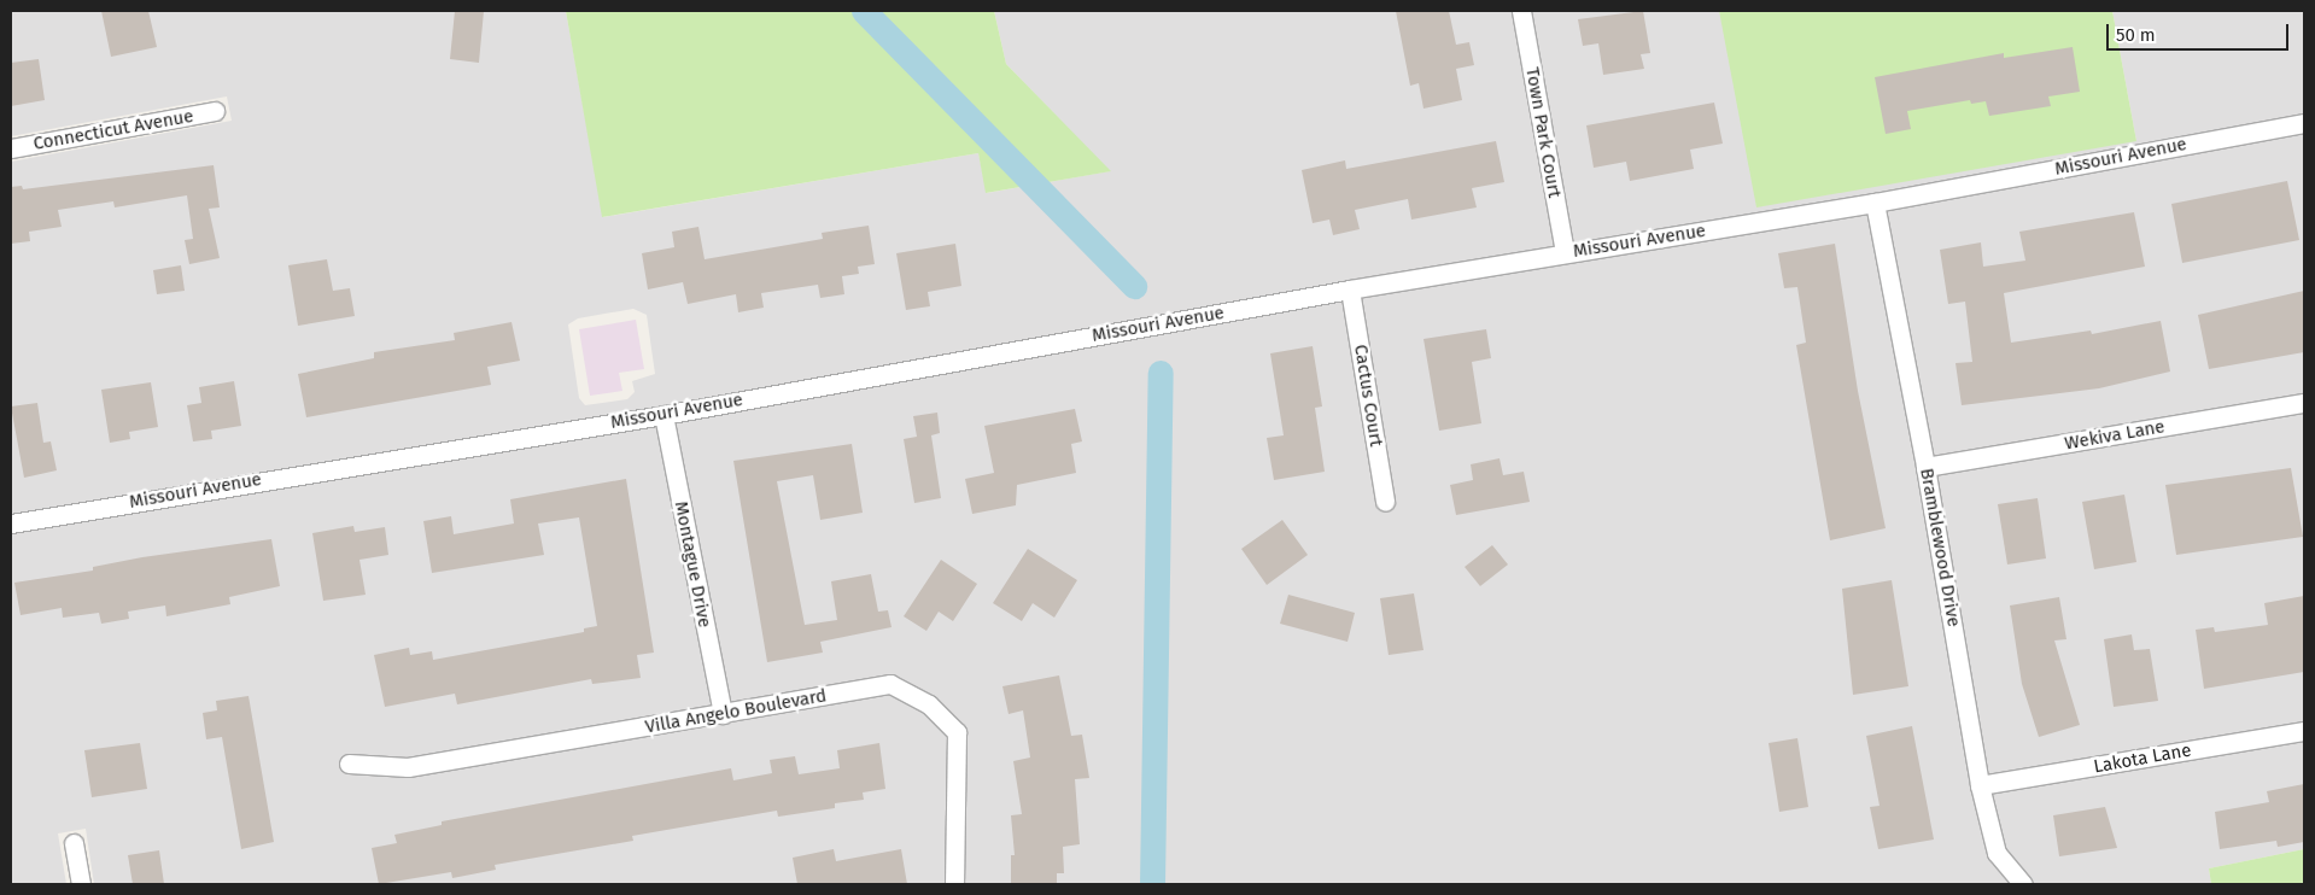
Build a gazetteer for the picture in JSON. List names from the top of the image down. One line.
{"streets":{"street":["Connecticut Avenue","Town Park Court","Missouri Avenue","Cactus Court","Wekiva Lane","Bramblewood Drive","Montague Drive","Villa Angelo Boulevard","Lakota Lane"]},"crossings":[["Town Park Court","Missouri Avenue"],["Missouri Avenue","Cactus Court"],["Missouri Avenue","Bramblewood Drive"],["Missouri Avenue","Montague Drive"],["Wekiva Lane","Bramblewood Drive"],["Bramblewood Drive","Lakota Lane"],["Montague Drive","Villa Angelo Boulevard"]],"scale_bar":"50 m"}
